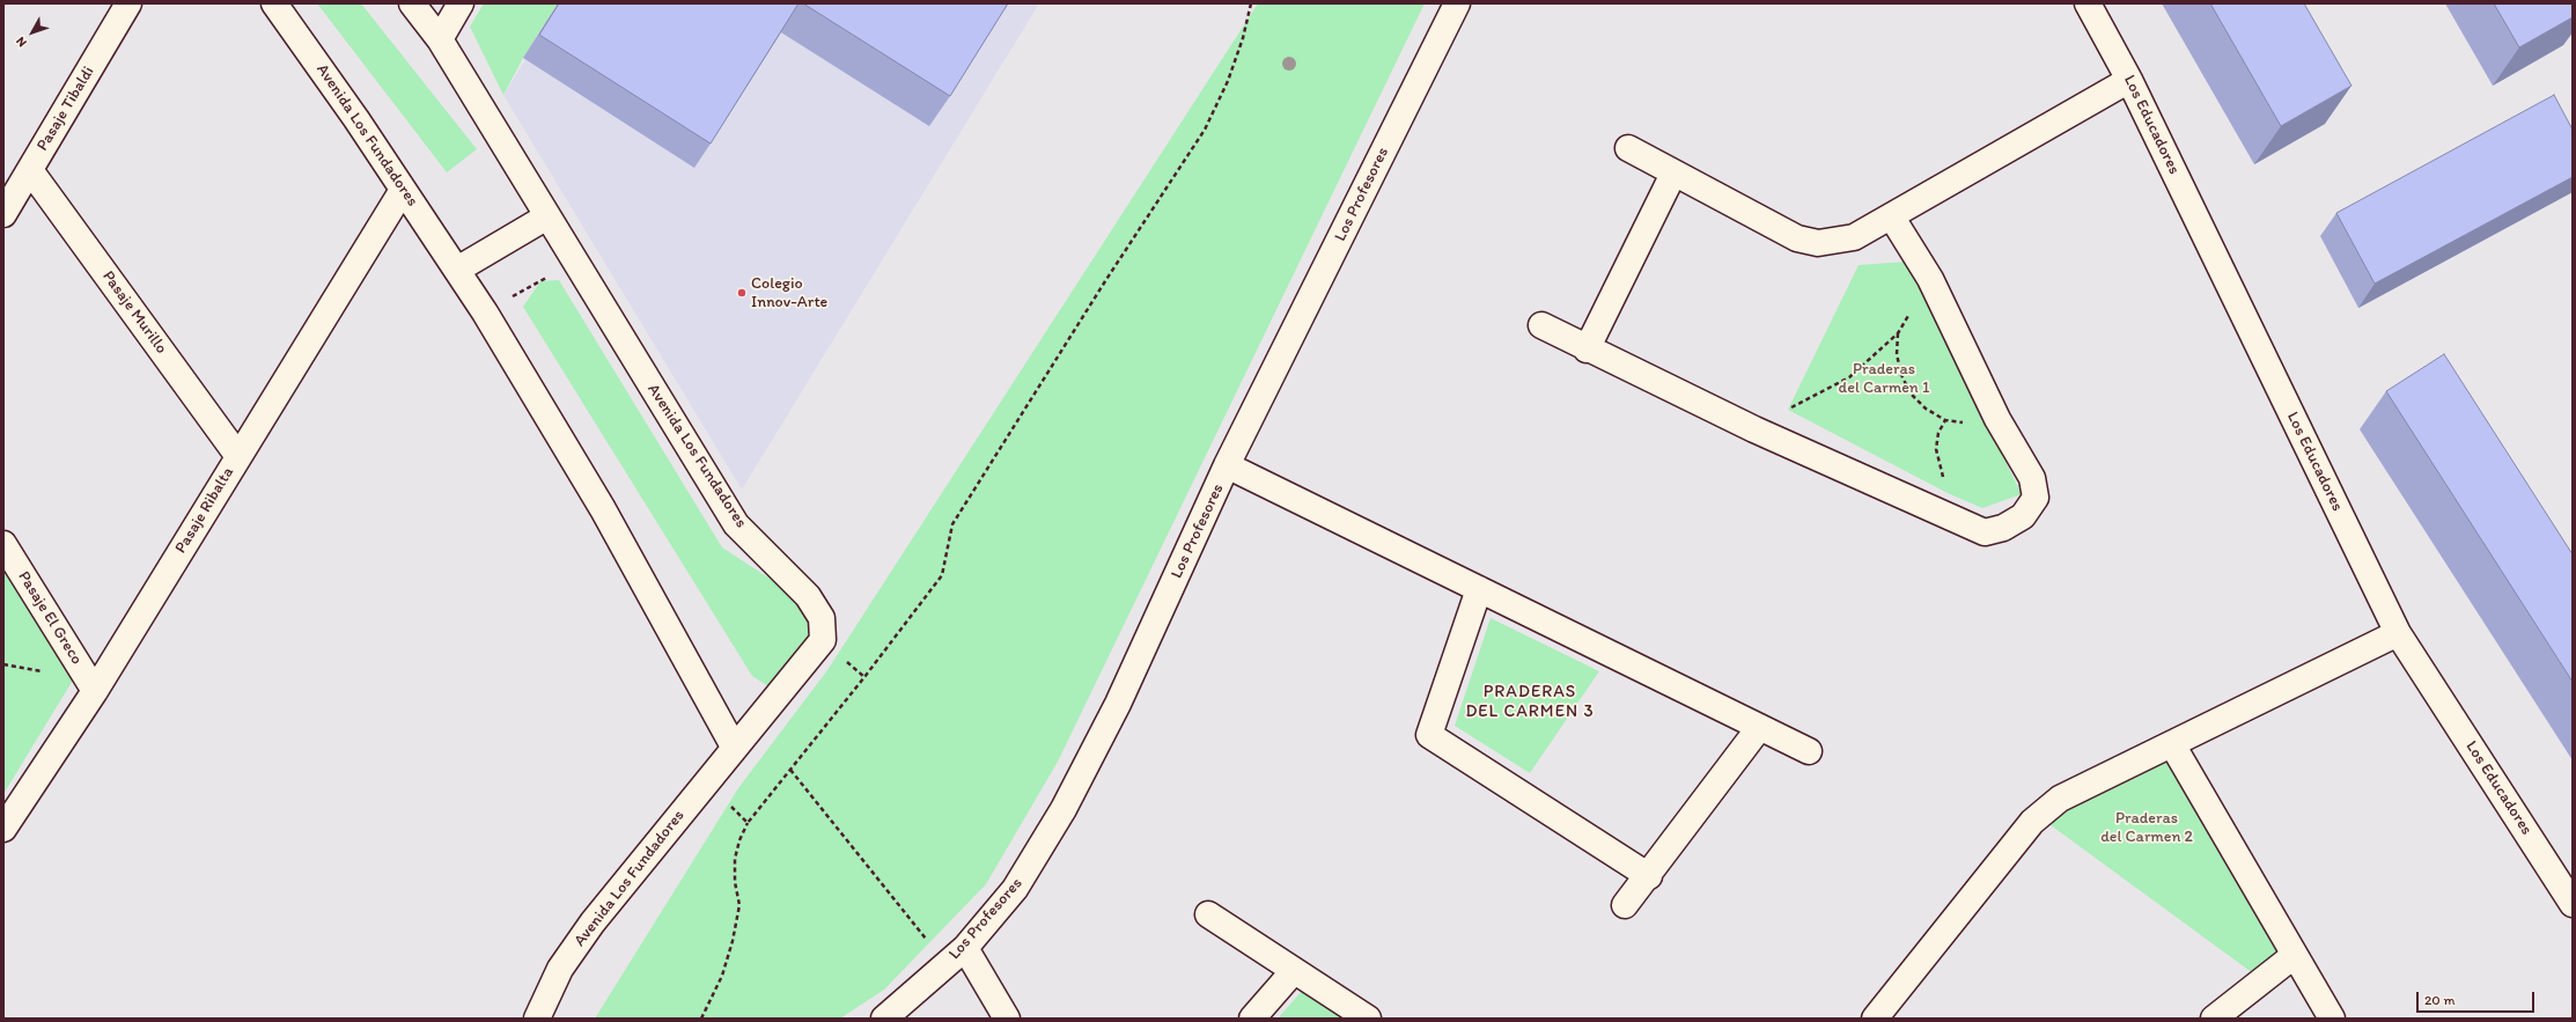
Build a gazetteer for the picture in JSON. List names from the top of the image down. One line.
{"streets":{"street":["Pasaje Tibaldi","Los Educadores","Avenida Los Fundadores","Los Profesores","Pasaje Murillo","Pasaje Ribalta","Pasaje El Greco"]},"crossings":[["Pasaje Tibaldi","Pasaje Murillo"],["Avenida Los Fundadores","Pasaje Ribalta"],["Pasaje Murillo","Pasaje Ribalta"],["Pasaje Ribalta","Pasaje El Greco"]],"districts":["PRADERAS DEL CARMEN 3"],"parks":["Praderas del Carmen 1","Praderas del Carmen 2"],"places":["Colegio Innov-Arte"],"scale_bar":"20 m","north":"bottom left"}
